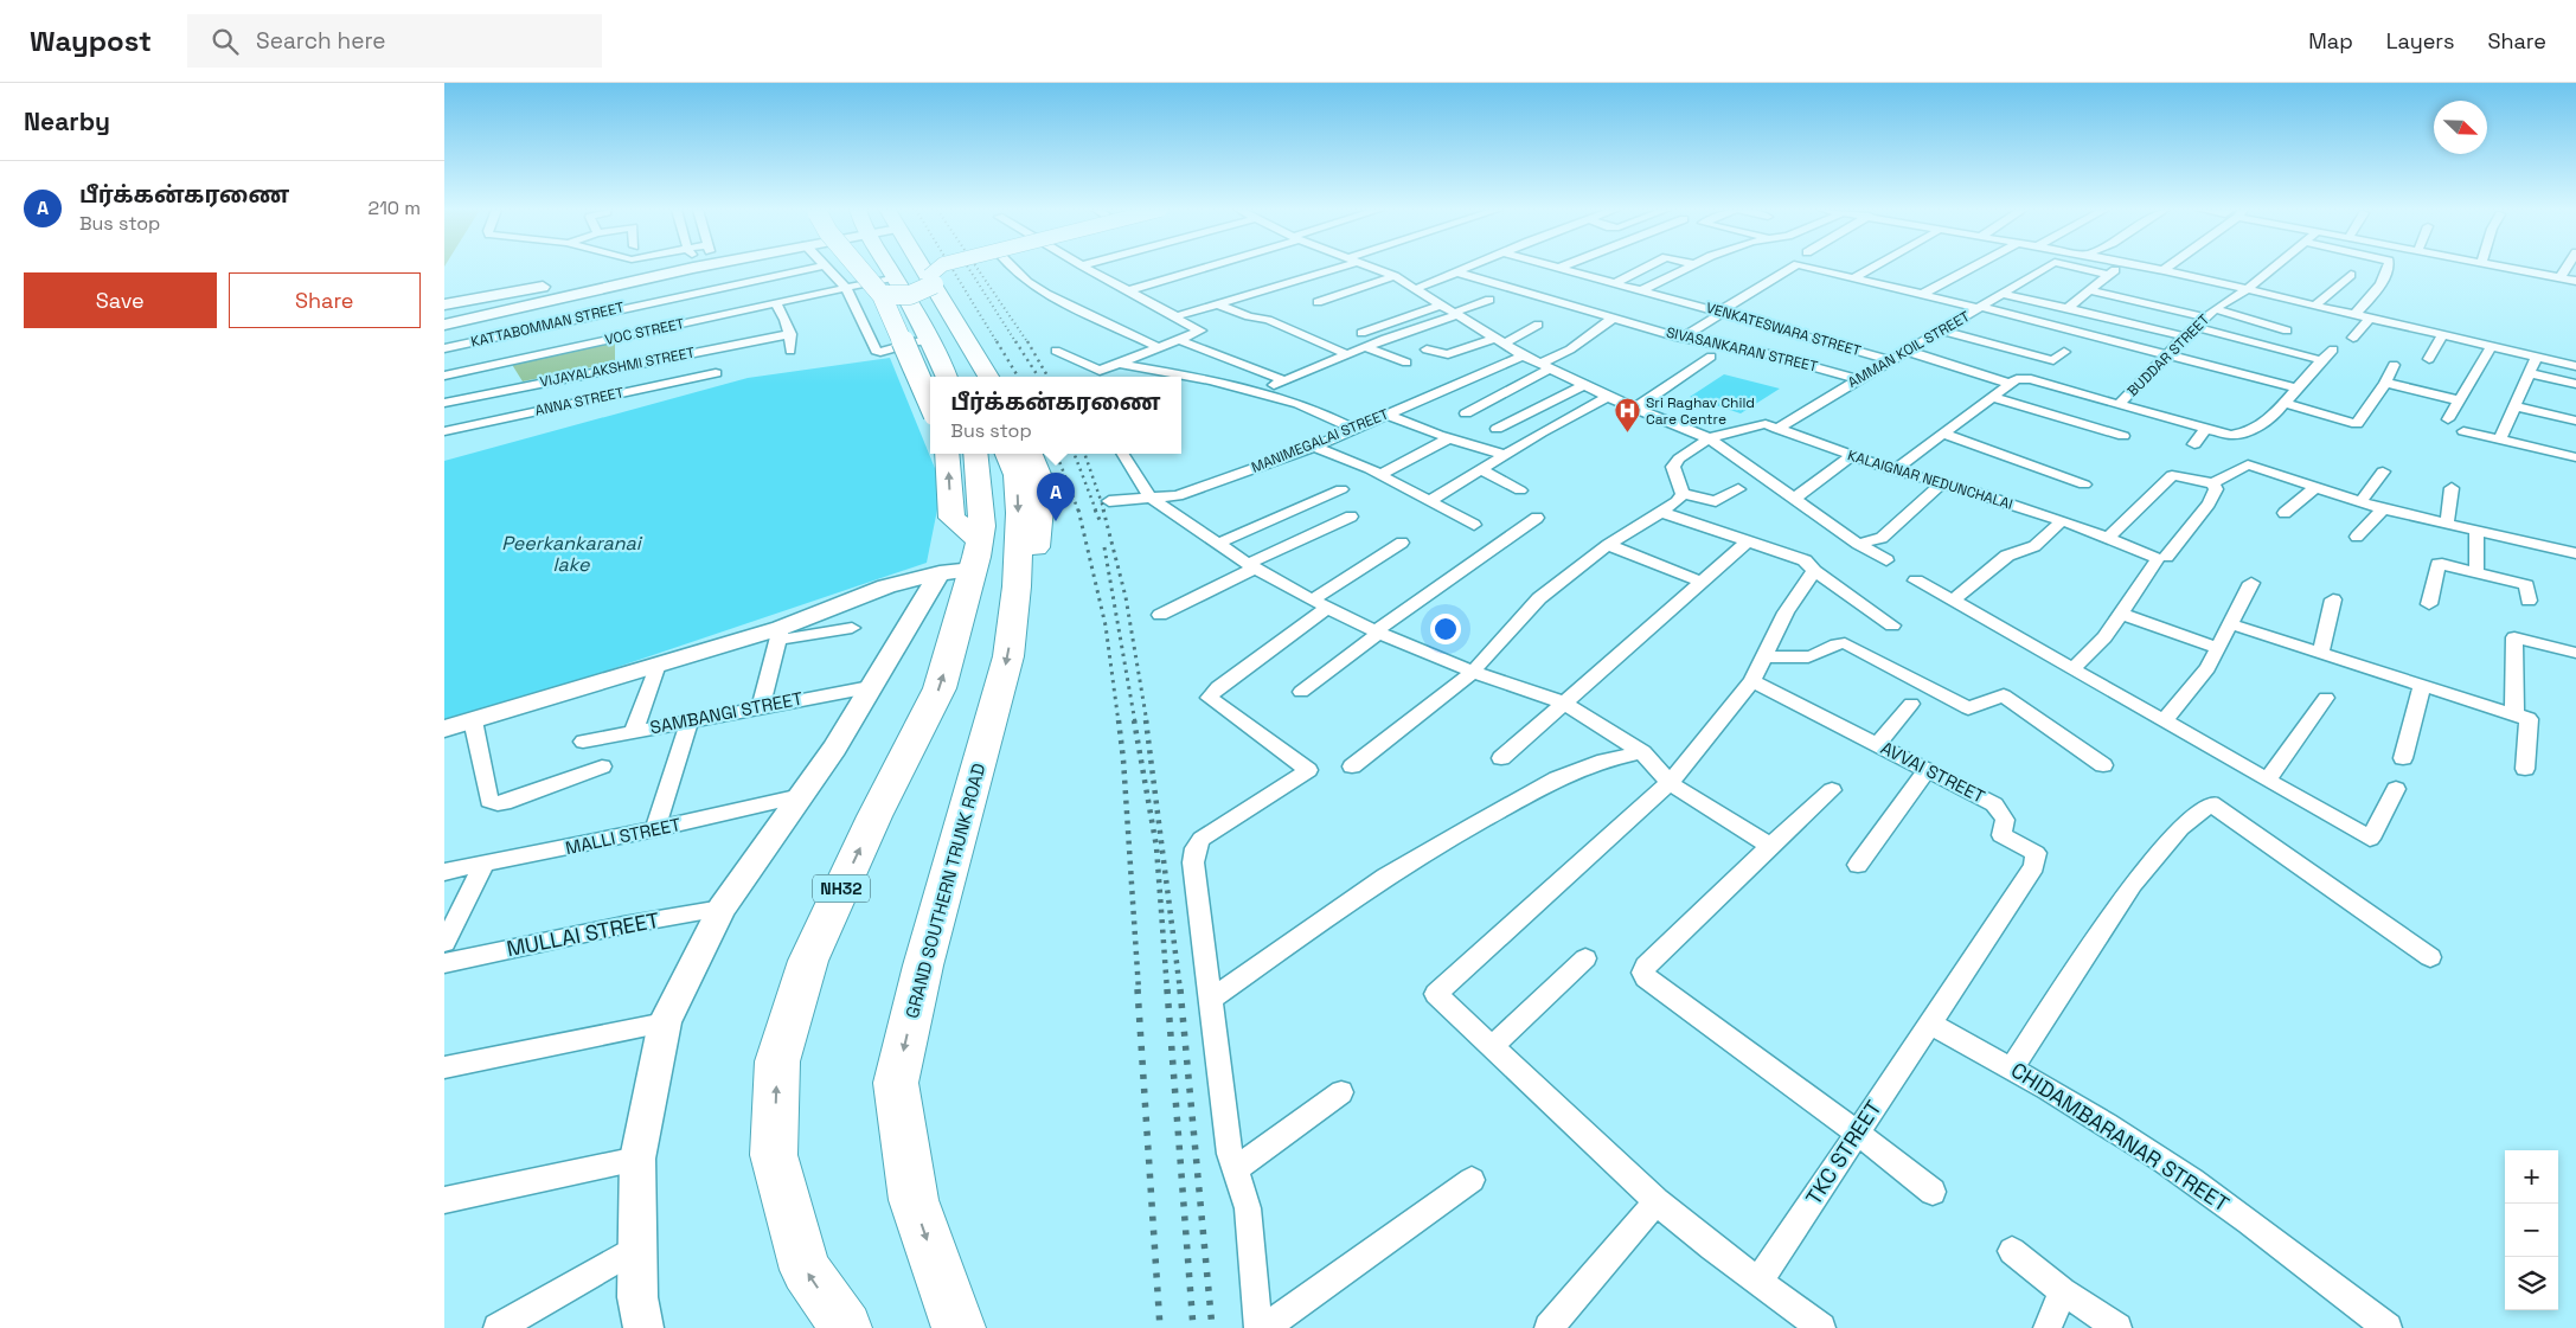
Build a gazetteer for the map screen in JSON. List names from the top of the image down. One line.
{"streets":{"highway":["NH32","GRAND SOUTHERN TRUNK ROAD"],"street":["KATTABOMMAN STREET","VENKATESWARA STREET","VOC STREET","SIVASANKARAN STREET","AMMAN KOIL STREET","BUDDAR STREET","VIJAYALAKSHMI STREET","ANNA STREET","MANIMEGALAI STREET","KALAIGNAR NEDUNCHALAI","SAMBANGI STREET","AVVAI STREET","MALLI STREET","MULLAI STREET","CHIDAMBARANAR STREET","TKC STREET"]},"crossings":[["VENKATESWARA STREET","AMMAN KOIL STREET"],["VOC STREET","VIJAYALAKSHMI STREET"],["SIVASANKARAN STREET","AMMAN KOIL STREET"],["AMMAN KOIL STREET","KALAIGNAR NEDUNCHALAI"],["AVVAI STREET","CHIDAMBARANAR STREET"],["AVVAI STREET","TKC STREET"],["CHIDAMBARANAR STREET","TKC STREET"]],"water":["Peerkankaranai lake"],"places":{"hospital":["Sri Raghav Child Care Centre"]},"north":"bottom right","page":{"header":"Waypost","search":"Search here","nav":["Map","Layers","Share"],"heading":"Nearby","list":[{"mark":"A","name":"பீர்க்கன்கரணை","note":"Bus stop","value":"210 m"}],"buttons":["Save","Share"],"popup":["பீர்க்கன்கரணை","Bus stop"],"pins":"A","map_buttons":["+","−"]}}
